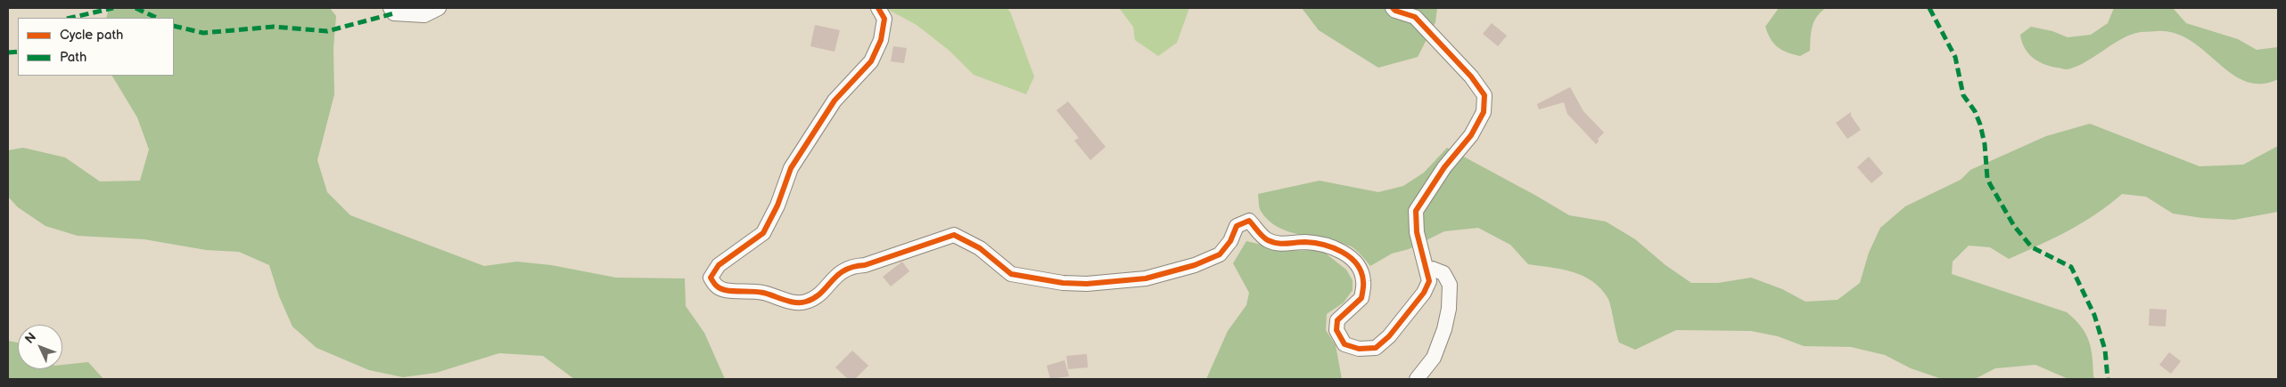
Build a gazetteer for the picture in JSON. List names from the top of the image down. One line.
{"legend":["Cycle path","Path"],"north":"top left"}
